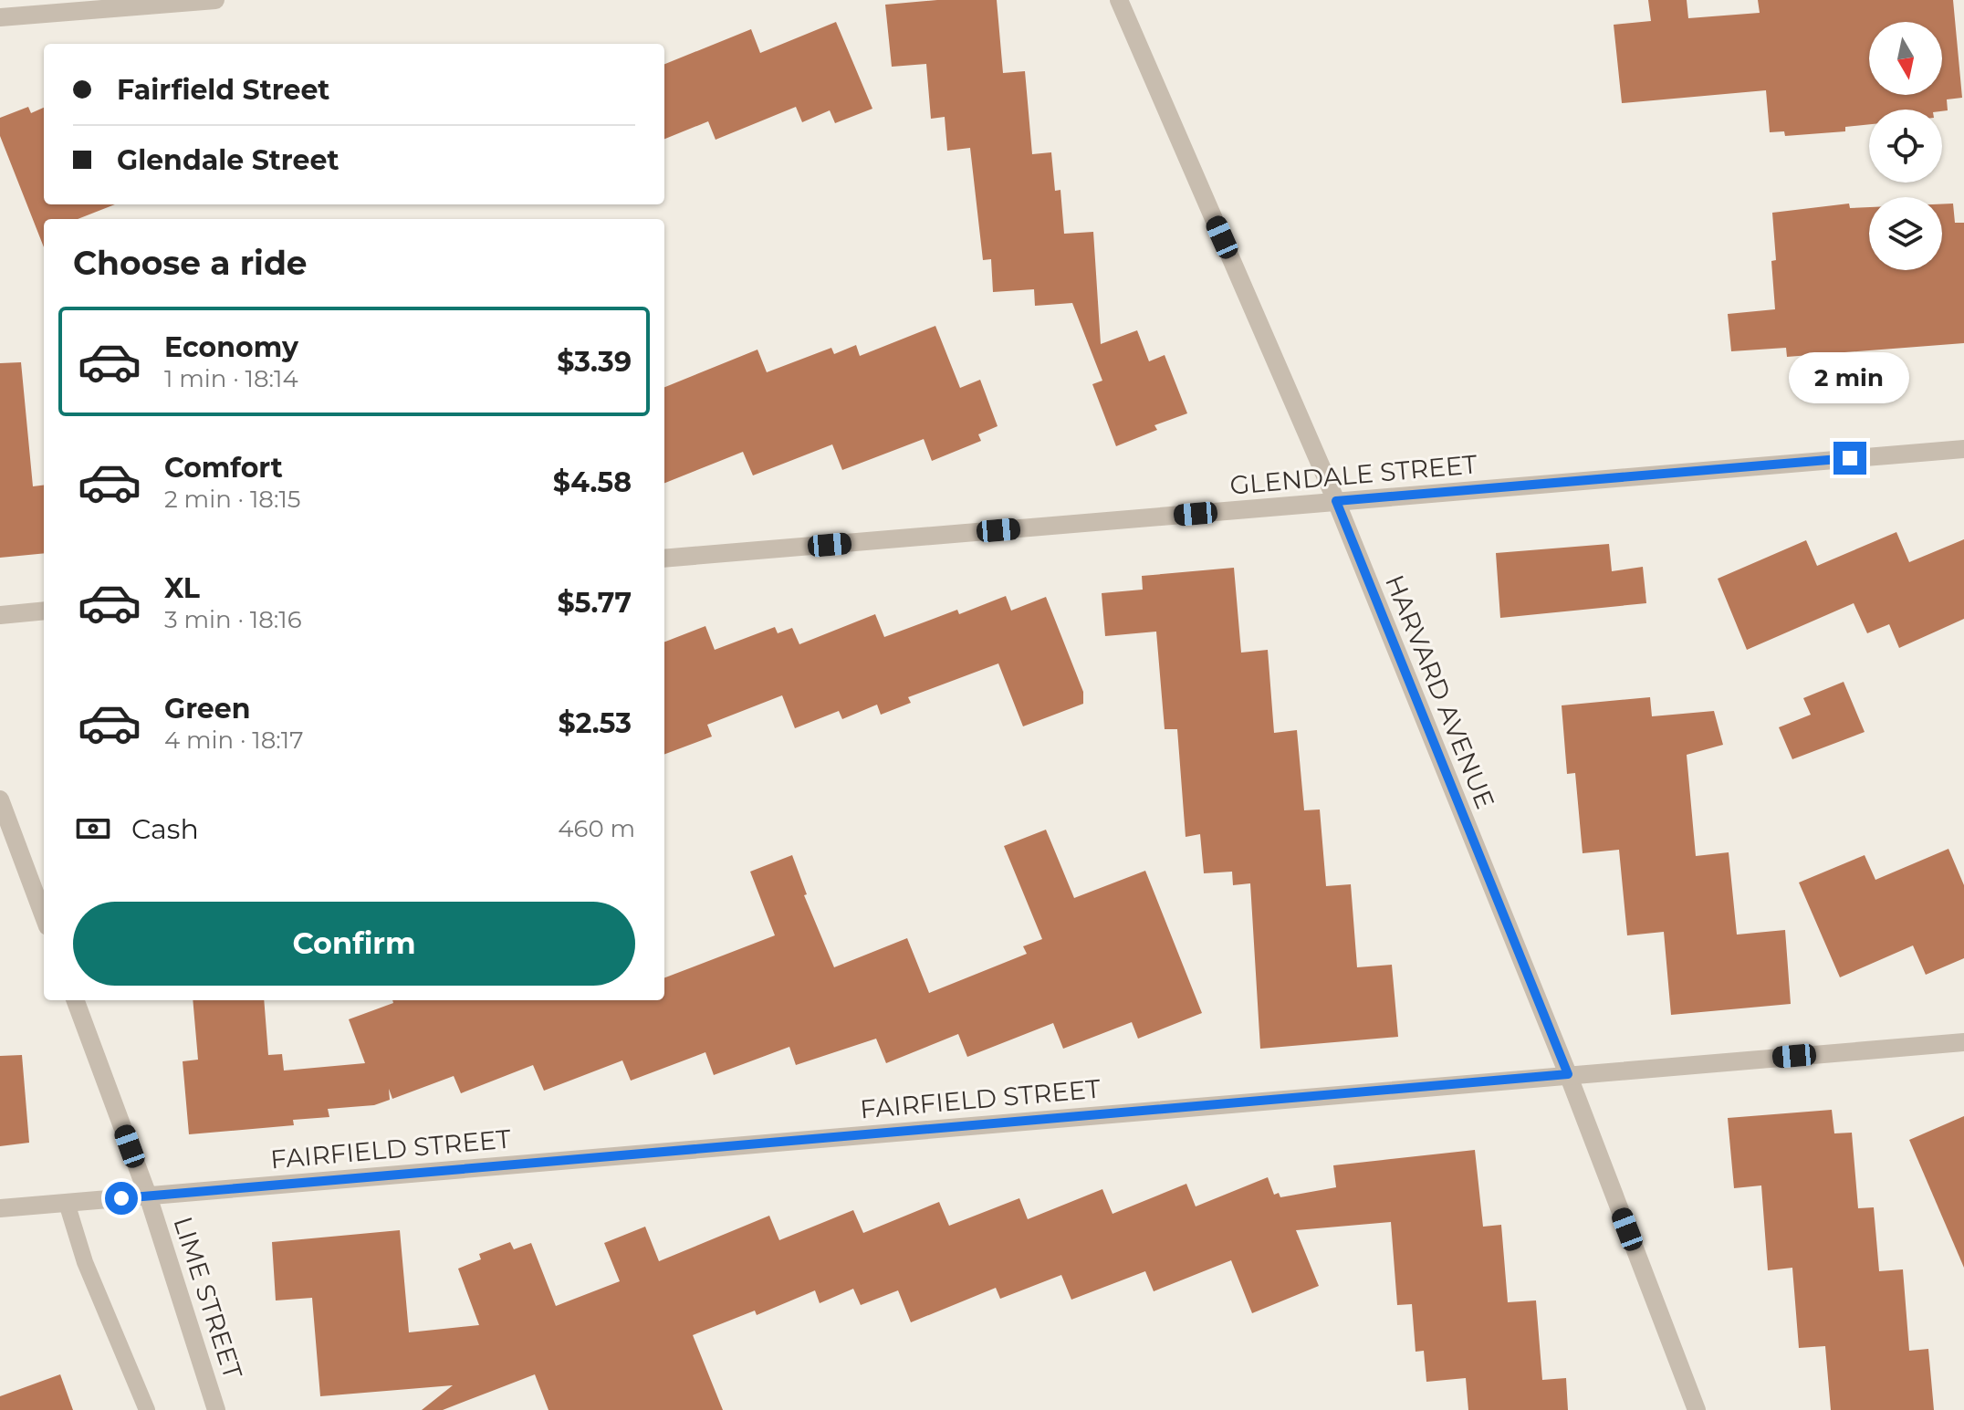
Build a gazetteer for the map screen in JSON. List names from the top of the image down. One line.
{"streets":{"street":["GLENDALE STREET","HARVARD AVENUE","FAIRFIELD STREET","LIME STREET"]},"crossings":[["GLENDALE STREET","HARVARD AVENUE"],["HARVARD AVENUE","FAIRFIELD STREET"],["FAIRFIELD STREET","LIME STREET"]],"north":"bottom","page":{"banner":["Fairfield Street","Glendale Street"],"heading":"Choose a ride","list":[{"name":"Economy","note":"1 min · 18:14","value":"$3.39"},{"name":"Comfort","note":"2 min · 18:15","value":"$4.58"},{"name":"XL","note":"3 min · 18:16","value":"$5.77"},{"name":"Green","note":"4 min · 18:17","value":"$2.53"}],"bubble":"2 min","pay":["Cash","460 m"],"buttons":"Confirm"}}
